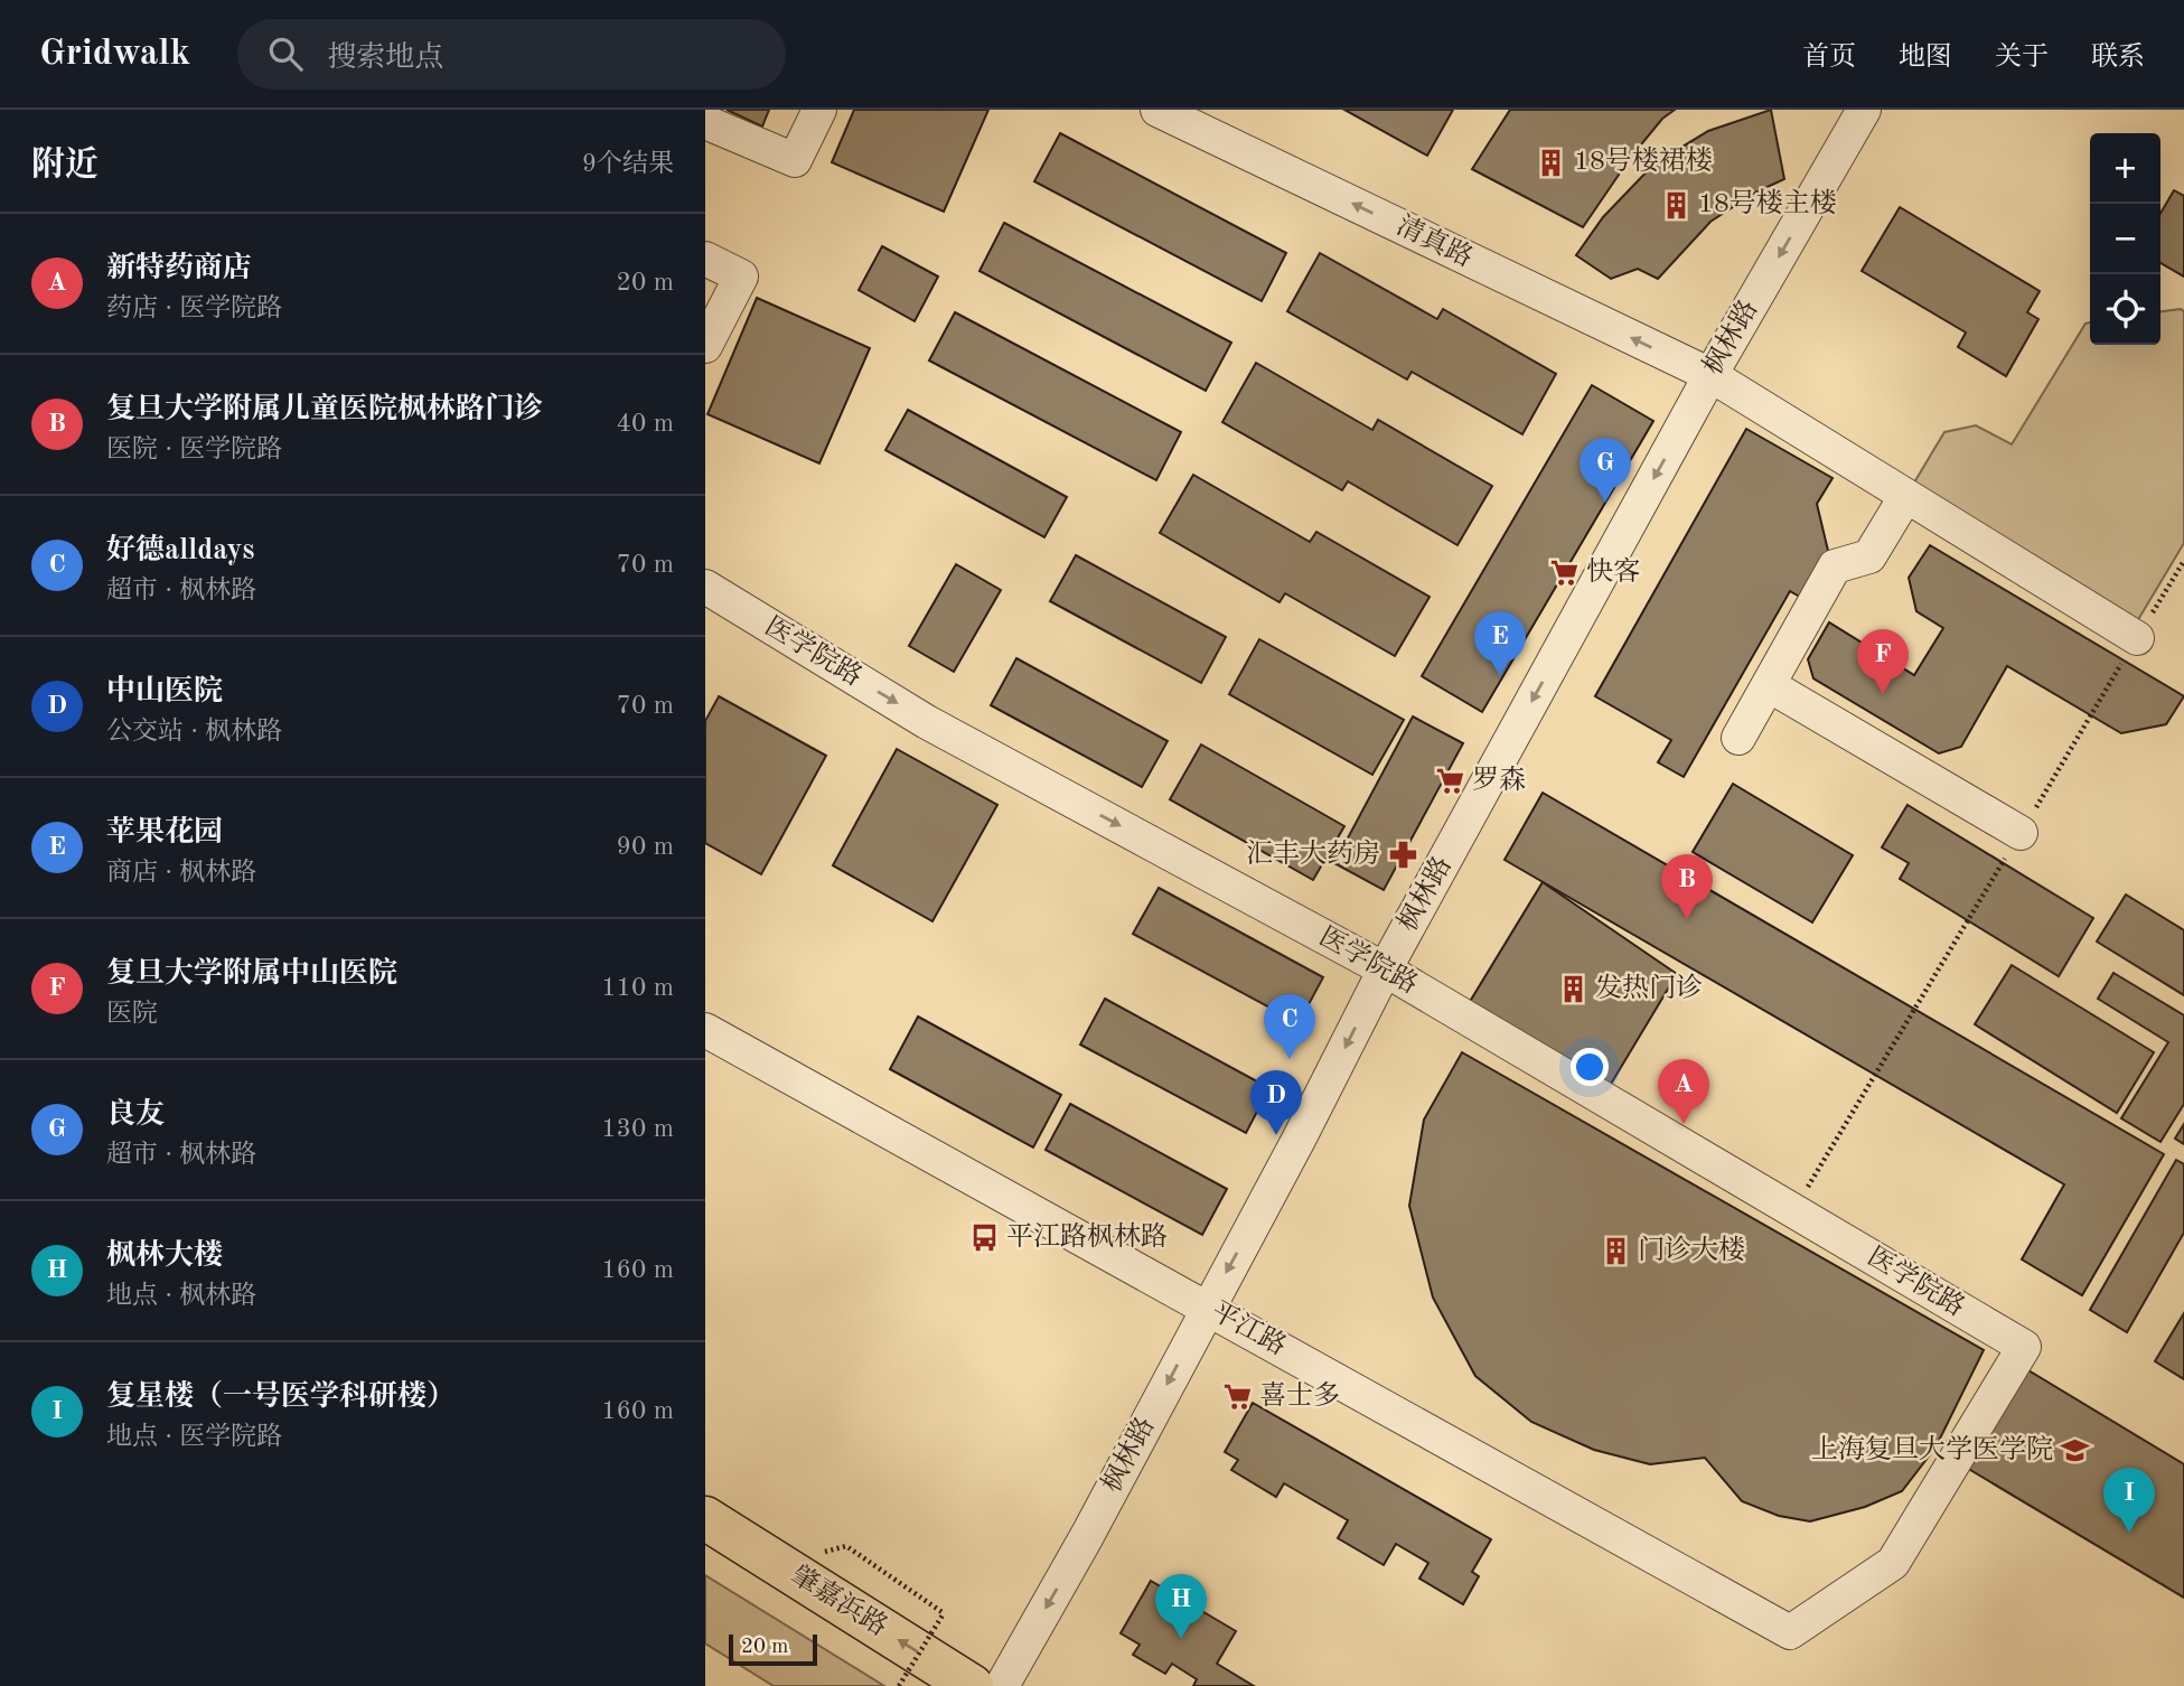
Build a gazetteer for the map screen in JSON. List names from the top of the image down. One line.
{"streets":{"main road":["肇嘉浜路"],"street":["清真路","枫林路","医学院路","平江路"]},"crossings":[["清真路","枫林路"],["枫林路","医学院路"],["枫林路","平江路"],["医学院路","平江路"]],"one_way":["清真路","枫林路","医学院路","肇嘉浜路"],"places":{"building":["18号楼裙楼","18号楼主楼","发热门诊","门诊大楼"],"supermarket":["快客","罗森","喜士多"],"pharmacy":["汇丰大药房"],"bus stop":["平江路枫林路"],"school or university":["上海复旦大学医学院"]},"scale_bar":"20 m","page":{"header":"Gridwalk","search":"搜索地点","nav":["首页","地图","关于","联系"],"heading":["附近","9个结果"],"map_buttons":["+","−"],"list":[{"mark":"A","name":"新特药商店","note":"药店 · 医学院路","value":"20 m"},{"mark":"B","name":"复旦大学附属儿童医院枫林路门诊","note":"医院 · 医学院路","value":"40 m"},{"mark":"C","name":"好德alldays","note":"超市 · 枫林路","value":"70 m"},{"mark":"D","name":"中山医院","note":"公交站 · 枫林路","value":"70 m"},{"mark":"E","name":"苹果花园","note":"商店 · 枫林路","value":"90 m"},{"mark":"F","name":"复旦大学附属中山医院","note":"医院","value":"110 m"},{"mark":"G","name":"良友","note":"超市 · 枫林路","value":"130 m"},{"mark":"H","name":"枫林大楼","note":"地点 · 枫林路","value":"160 m"},{"mark":"I","name":"复星楼（一号医学科研楼）","note":"地点 · 医学院路","value":"160 m"}],"pins":["G","E","F","B","C","A","D","I","H"],"scale":"20 m"}}
